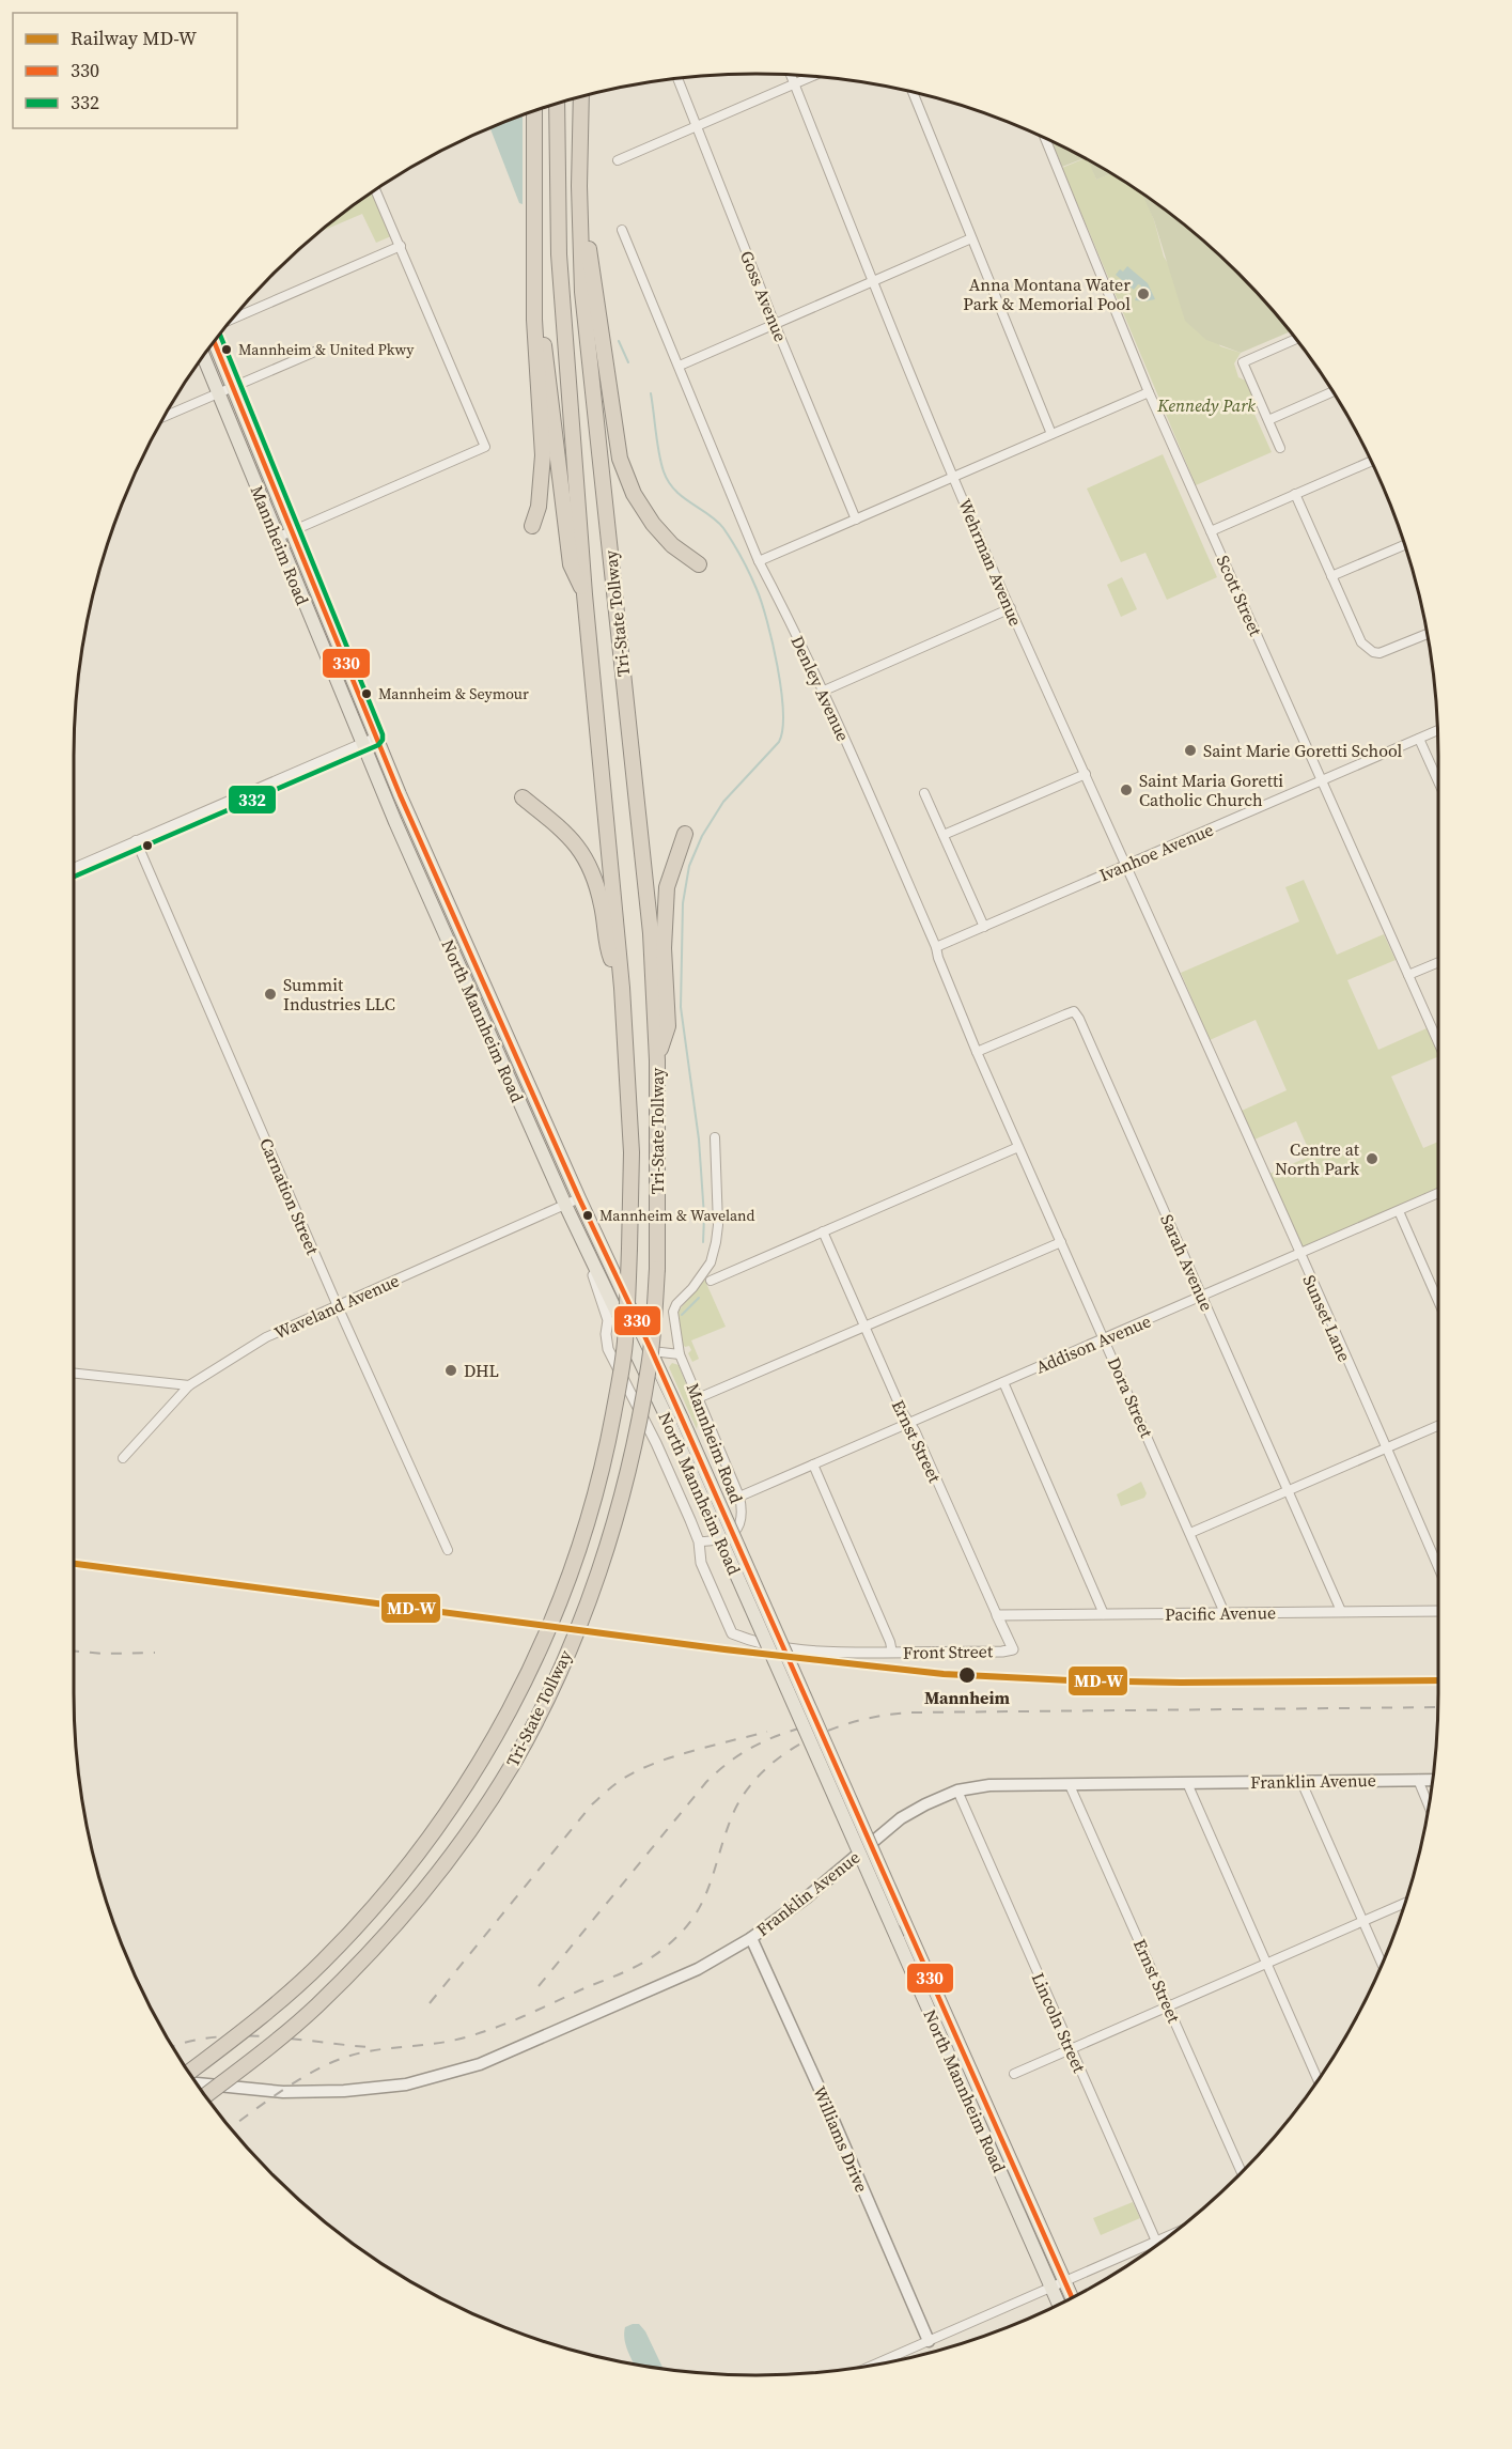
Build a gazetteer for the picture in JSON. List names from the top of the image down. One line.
{"streets":{"highway":["Tri-State Tollway"],"main road":["Mannheim Road","North Mannheim Road","Franklin Avenue","Williams Drive"],"street":["Goss Avenue","Wehrman Avenue","Scott Street","Denley Avenue","Ivanhoe Avenue","Carnation Street","Sarah Avenue","Waveland Avenue","Sunset Lane","Addison Avenue","Dora Street","Ernst Street","Pacific Avenue","Front Street","Lincoln Street"]},"crossings":[["Mannheim Road","North Mannheim Road"],["Mannheim Road","Addison Avenue"],["Mannheim Road","Front Street"],["Wehrman Avenue","Ivanhoe Avenue"],["Wehrman Avenue","Sunset Lane"],["Scott Street","Ivanhoe Avenue"],["Denley Avenue","Ivanhoe Avenue"],["Denley Avenue","Sarah Avenue"],["Denley Avenue","Dora Street"],["North Mannheim Road","Waveland Avenue"],["Carnation Street","Waveland Avenue"],["Sarah Avenue","Addison Avenue"],["Sarah Avenue","Pacific Avenue"],["Sunset Lane","Addison Avenue"],["Addison Avenue","Dora Street"],["Addison Avenue","Ernst Street"],["Dora Street","Pacific Avenue"],["Ernst Street","Pacific Avenue"],["Ernst Street","Front Street"],["Ernst Street","Franklin Avenue"],["Franklin Avenue","Lincoln Street"],["Franklin Avenue","Williams Drive"]],"parks":["Kennedy Park"],"places":["Anna Montana Water Park & Memorial Pool","Mannheim & United Pkwy","Mannheim & Seymour","Saint Marie Goretti School","Saint Maria Goretti Catholic Church","Summit Industries LLC","Centre at North Park","Mannheim & Waveland","DHL","Mannheim"],"lines":["transit line 332","transit line 330","rail line MD-W"],"legend":["Railway MD-W","330","332"]}
